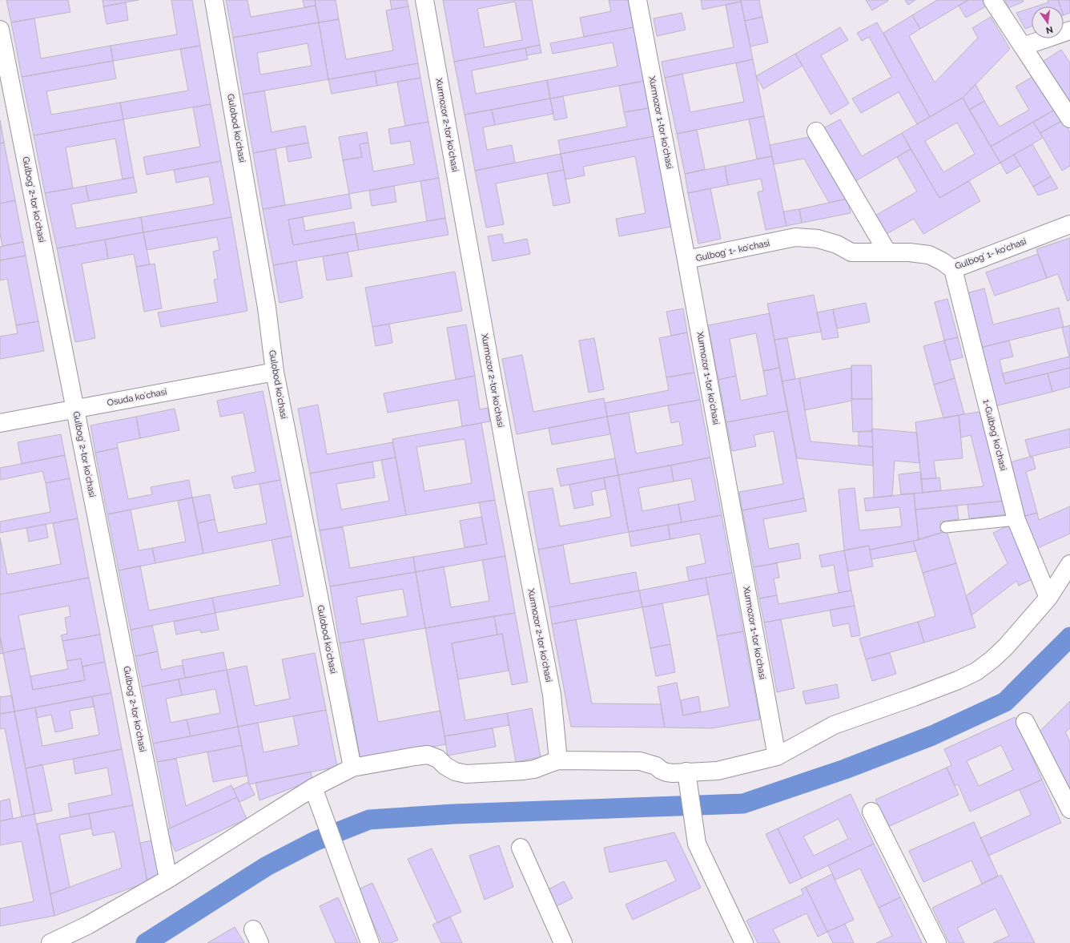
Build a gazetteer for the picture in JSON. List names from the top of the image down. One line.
{"streets":{"street":["Xurmozor 1-tor koʻchasi","Xurmozor 2-tor koʻchasi","Gulobod koʻchasi","Gulbogʻ 2-tor koʻchasi","Gulbogʻ 1- koʻchasi","Osuda koʻchasi","1-Gulbogʻ koʻchasi"]},"crossings":[["Xurmozor 1-tor koʻchasi","Gulbogʻ 1- koʻchasi"],["Gulobod koʻchasi","Osuda koʻchasi"],["Gulbogʻ 2-tor koʻchasi","Osuda koʻchasi"],["Gulbogʻ 1- koʻchasi","1-Gulbogʻ koʻchasi"]],"north":"bottom"}
